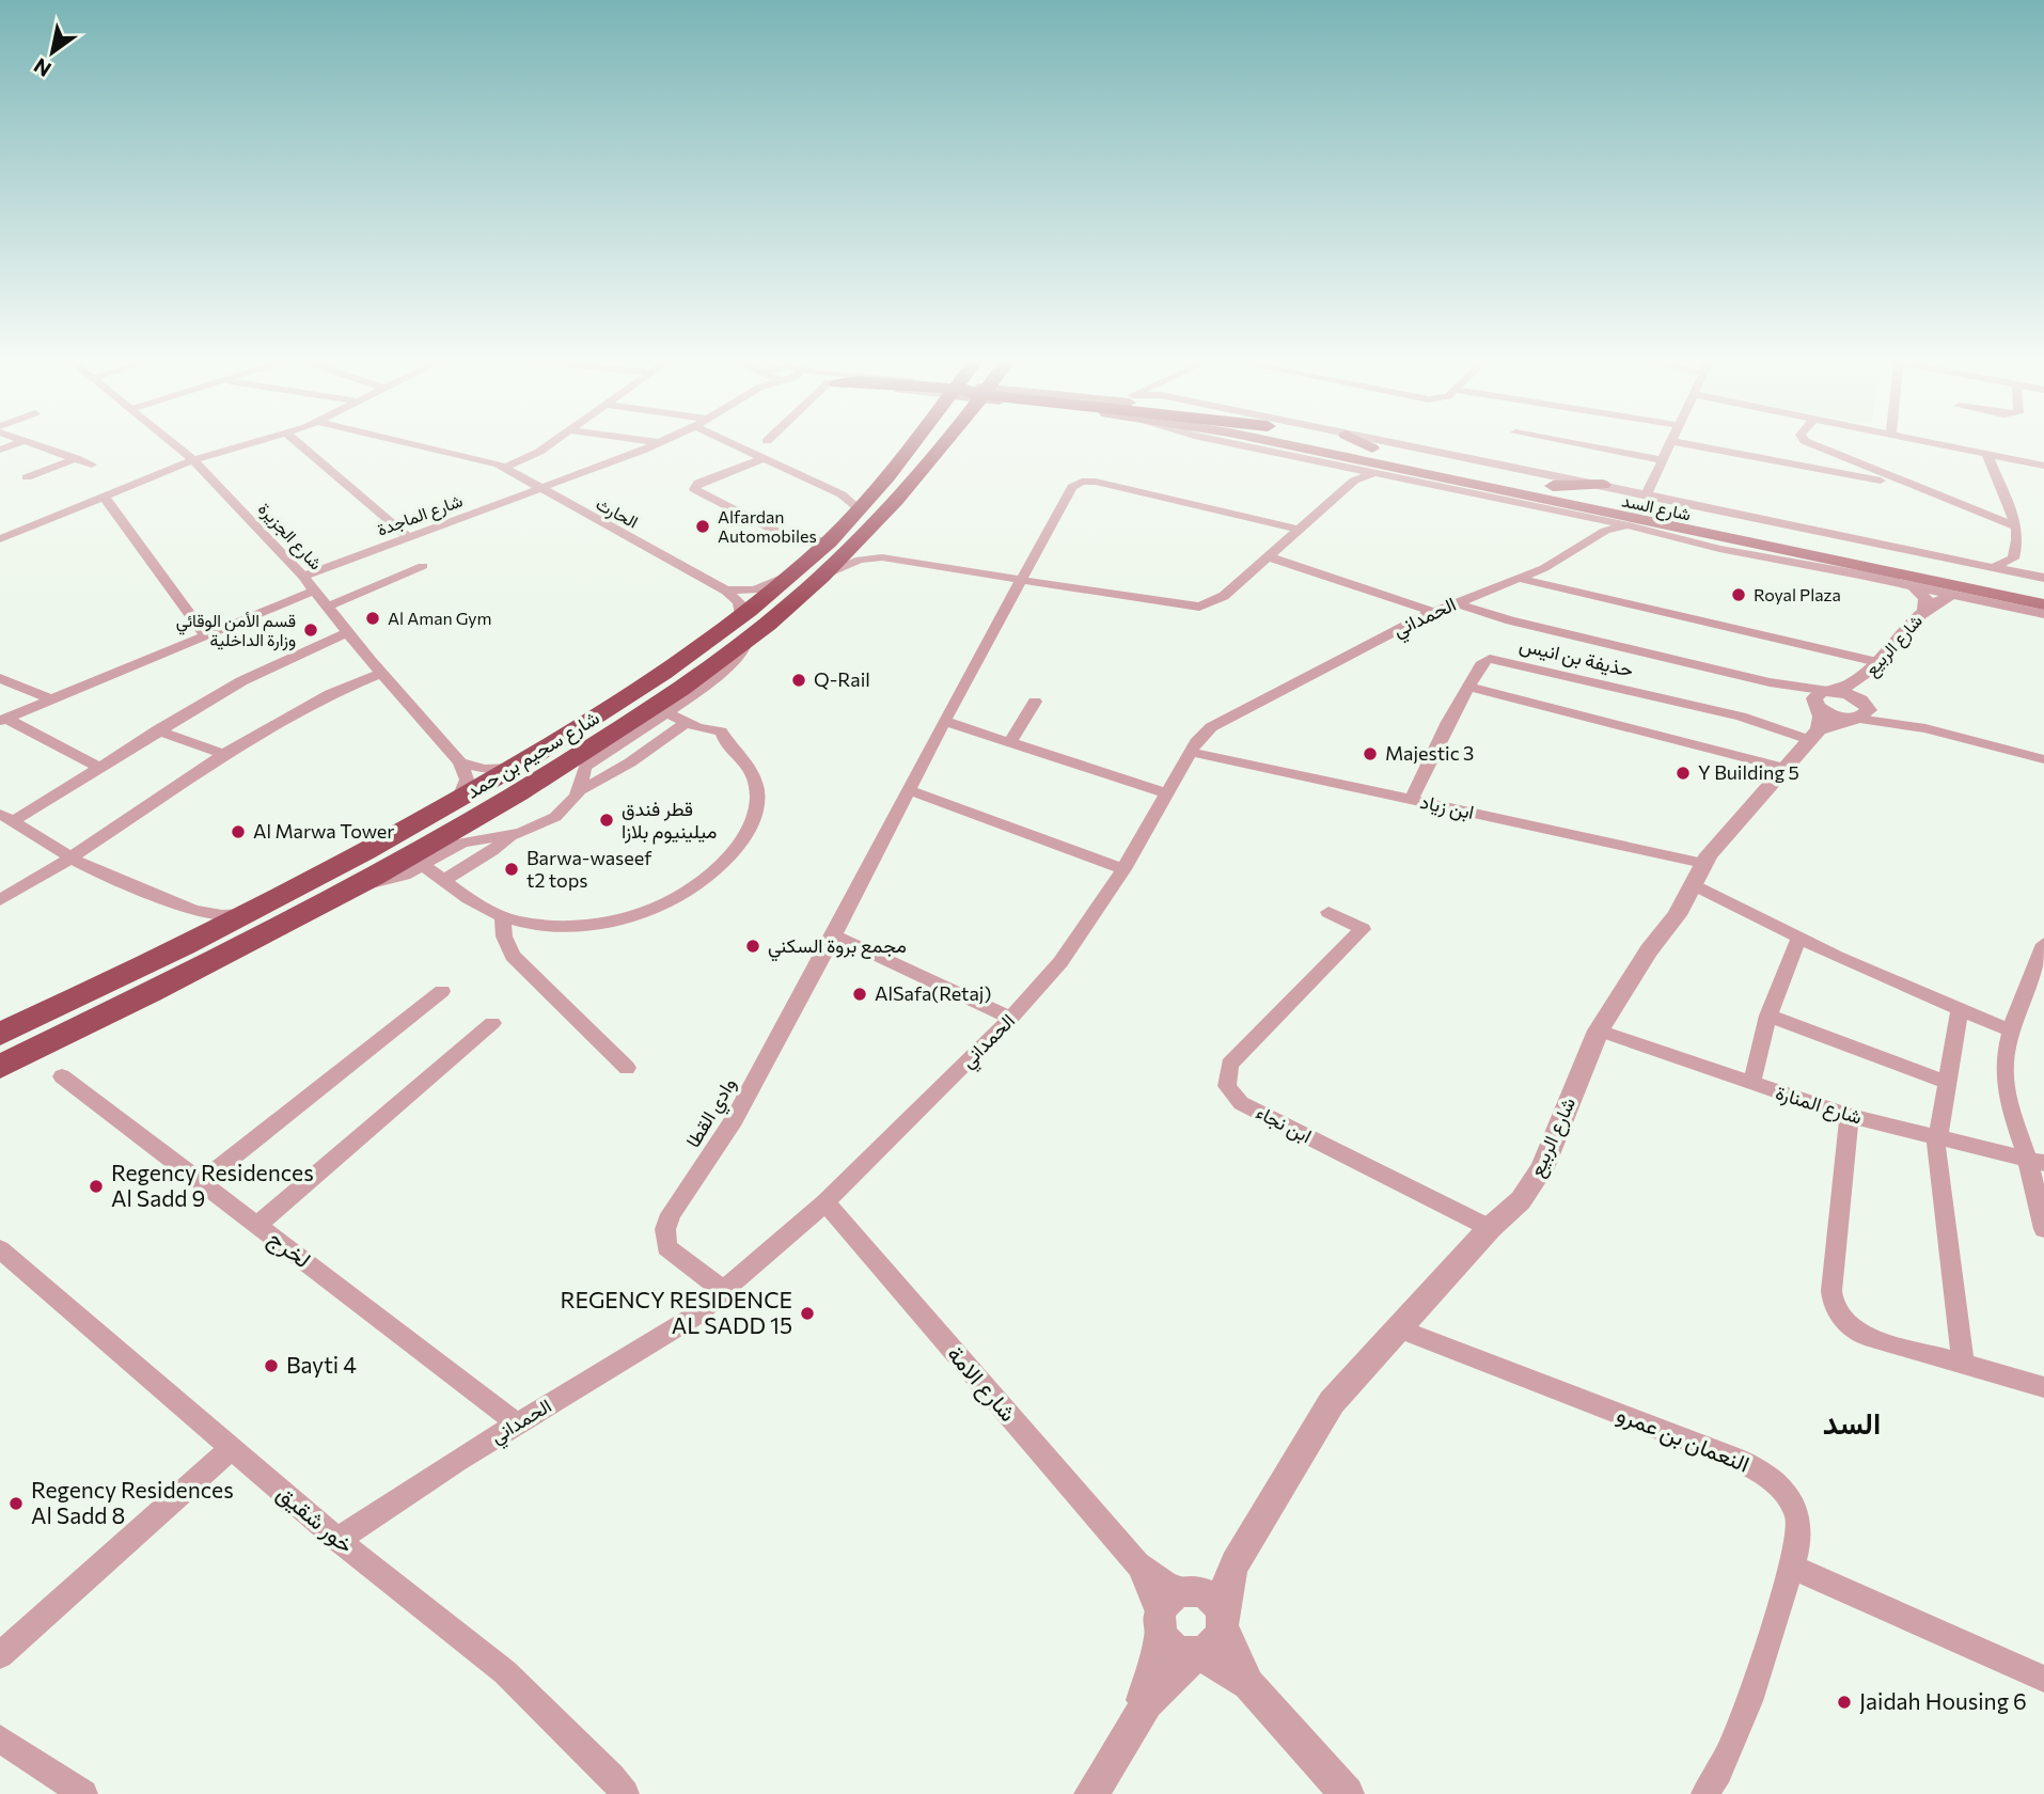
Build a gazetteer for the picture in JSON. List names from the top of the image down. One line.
{"streets":{"highway":["شارع سحيم بن حمد"],"main road":["شارع السد"],"street":["الحارث","شارع الماجدة","شارع الجزيرة","الحمداني","شارع الربيع","حذيفة بن انيس","ابن زياد","شارع المنارة","وادي القطا","ابن نجاء","لخرج","شارع الامة","النعمان بن عمرو","خور شقيق"]},"crossings":[["شارع السد","الحمداني"],["شارع السد","شارع الربيع"],["الحارث","شارع الماجدة"],["شارع الماجدة","شارع الجزيرة"],["الحمداني","ابن زياد"],["الحمداني","وادي القطا"],["الحمداني","لخرج"],["الحمداني","شارع الامة"],["الحمداني","خور شقيق"],["شارع الربيع","حذيفة بن انيس"],["شارع الربيع","ابن زياد"],["شارع الربيع","شارع المنارة"],["شارع الربيع","ابن نجاء"],["شارع الربيع","شارع الامة"],["شارع الربيع","النعمان بن عمرو"],["حذيفة بن انيس","ابن زياد"]],"districts":["السد"],"places":["Alfardan Automobiles","Royal Plaza","Al Aman Gym","قسم الأمن الوقائي وزارة الداخلية","Q-Rail","Majestic 3","Y Building 5","قطر فندق ميلينيوم بلازا","Al Marwa Tower","Barwa-waseef t2 tops","مجمع بروة السكني","AlSafa(Retaj)","Regency Residences Al Sadd 9","REGENCY RESIDENCE AL SADD 15","Bayti 4","Regency Residences Al Sadd 8","Jaidah Housing 6"],"north":"bottom left"}
